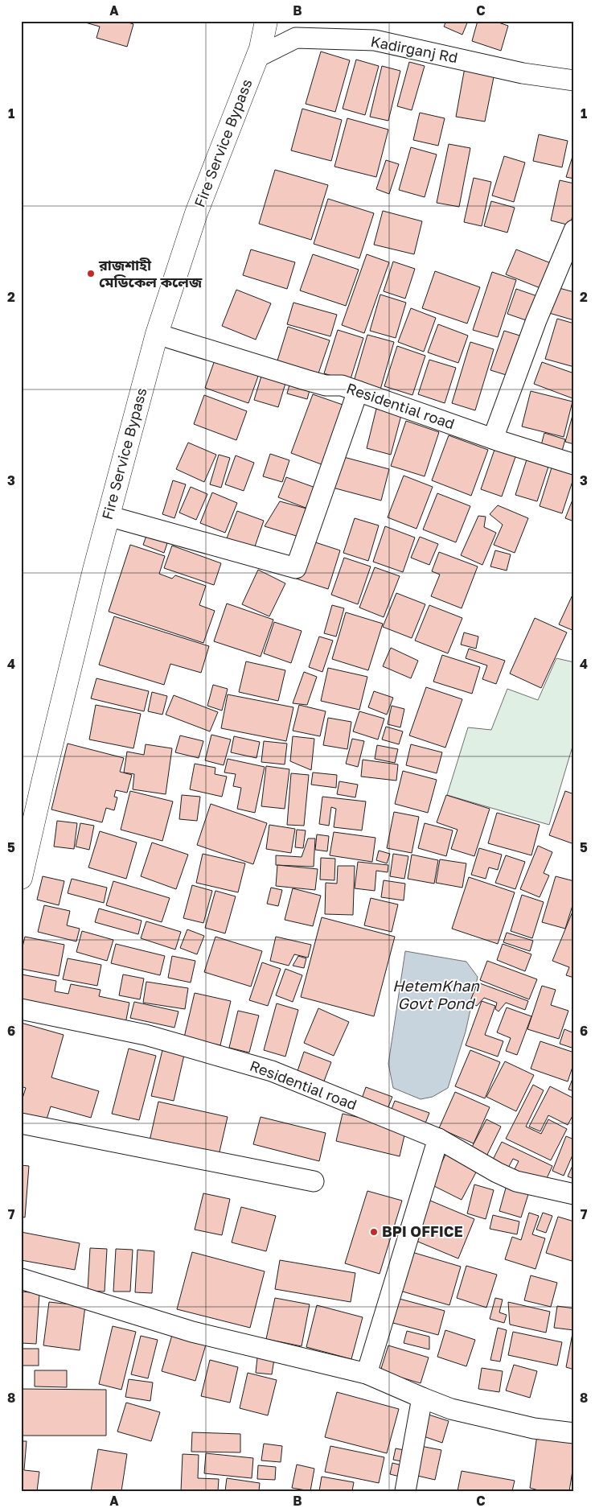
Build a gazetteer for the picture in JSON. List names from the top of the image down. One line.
{"streets":{"main road":["Fire Service Bypass"],"street":["Kadirganj Rd","Residential road"]},"crossings":[["Kadirganj Rd","Fire Service Bypass"],["Fire Service Bypass","Residential road"]],"water":["HetemKhan Govt Pond"],"places":["রাজশাহী মেডিকেল কলেজ","BPI OFFICE"],"grid":{"columns":["A","B","C"],"rows":["1","2","3","4","5","6","7","8"]}}
